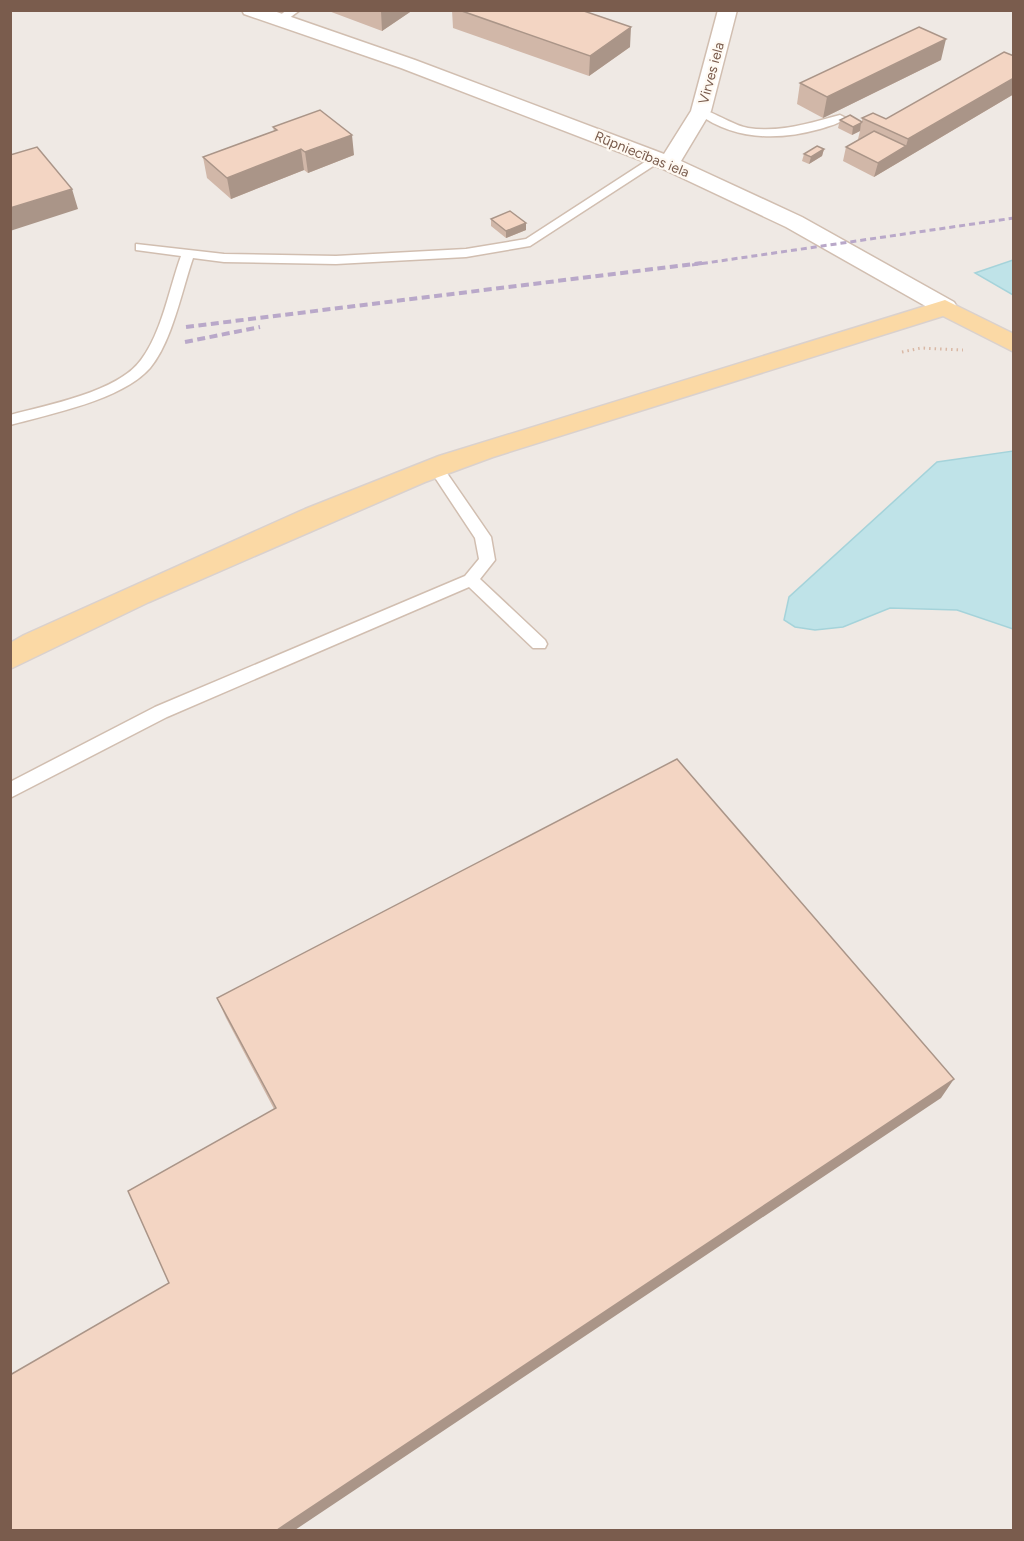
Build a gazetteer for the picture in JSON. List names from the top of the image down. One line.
{"streets":{"main road":["Rūpniecības iela"],"street":["Virves iela"]},"crossings":[["Virves iela","Rūpniecības iela"]]}
